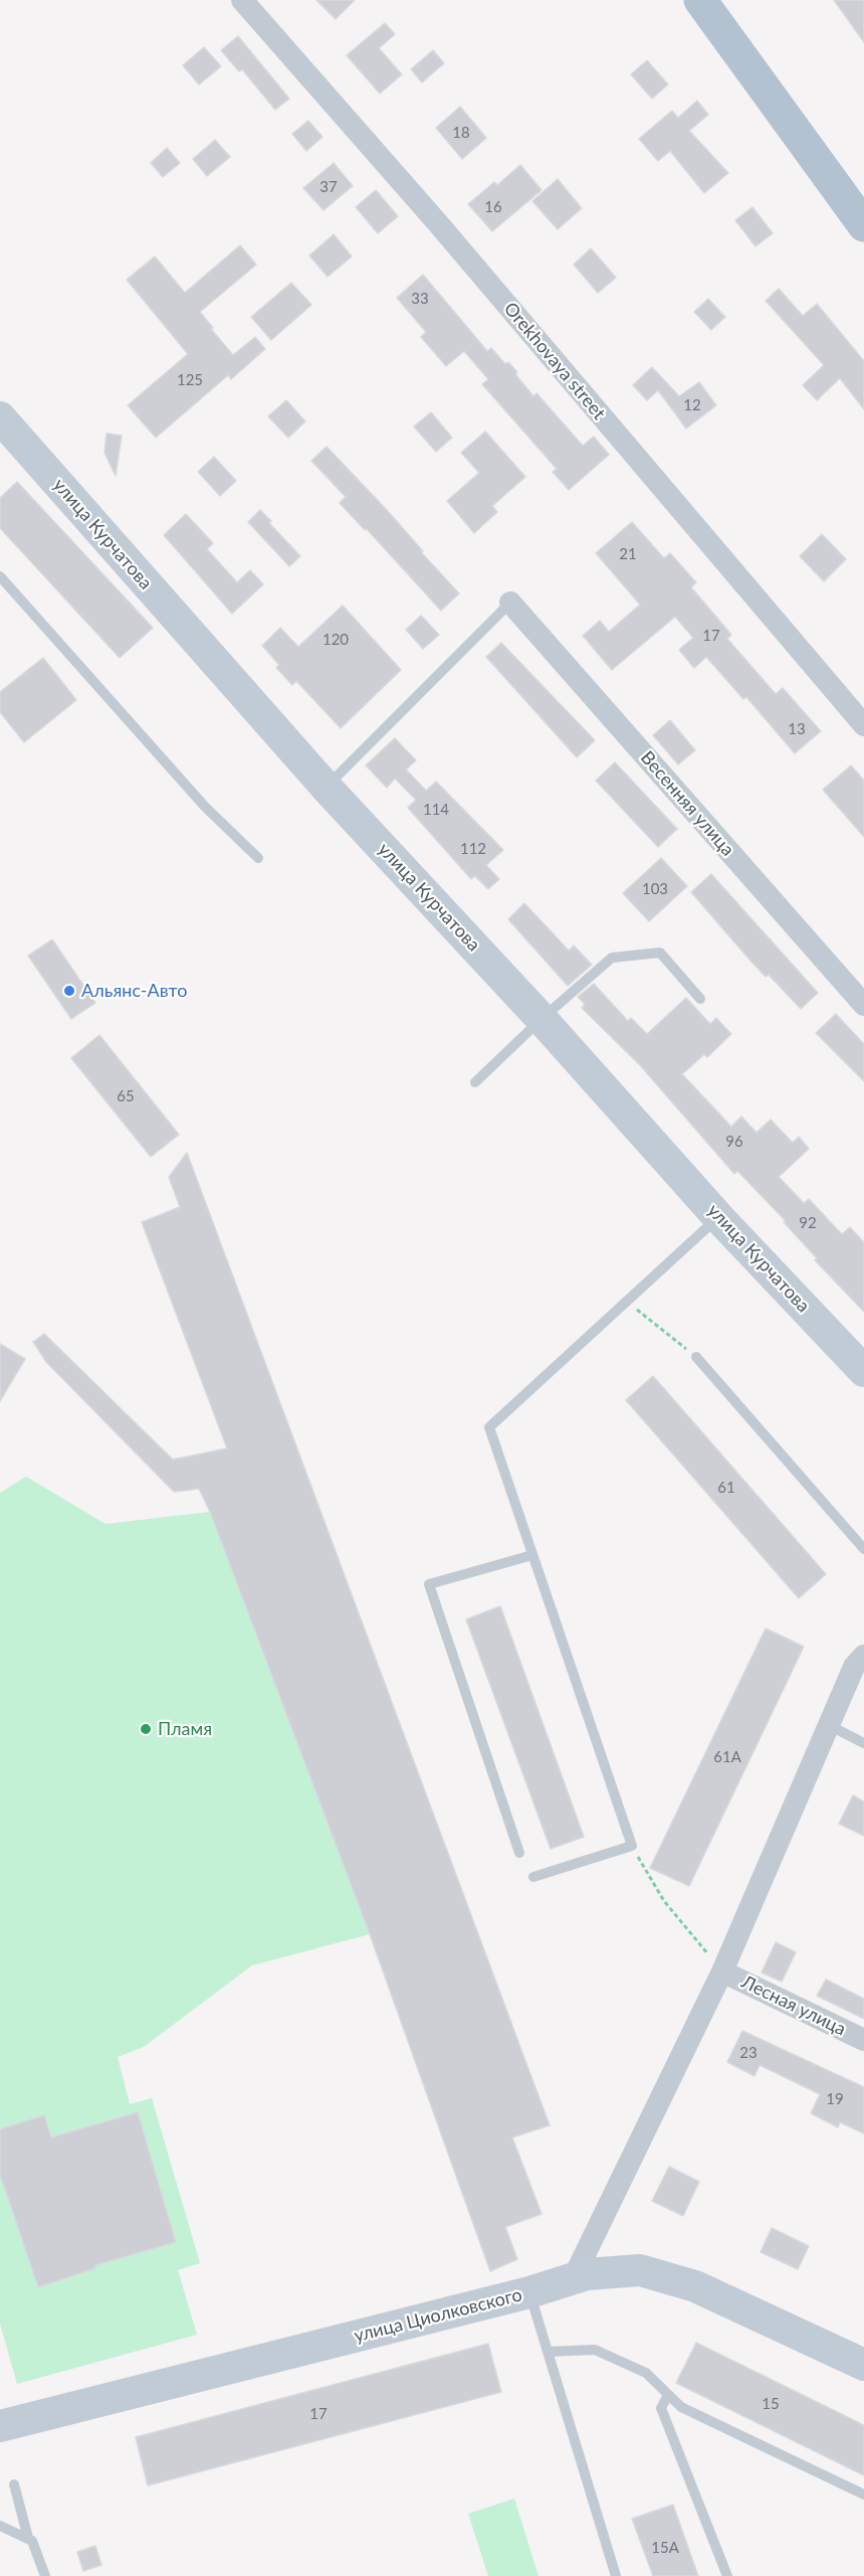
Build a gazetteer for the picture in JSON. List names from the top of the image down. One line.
{"streets":{"street":["Orekhovaya street","улица Курчатова","Весенняя улица","Лесная улица","улица Циолковского"]},"places":["Альянс-Авто","Пламя"],"house_numbers":["18","37","16","33","125","12","21","17","120","13","114","112","103","65","96","92","61","61А","23","19","15","17","15А"]}
